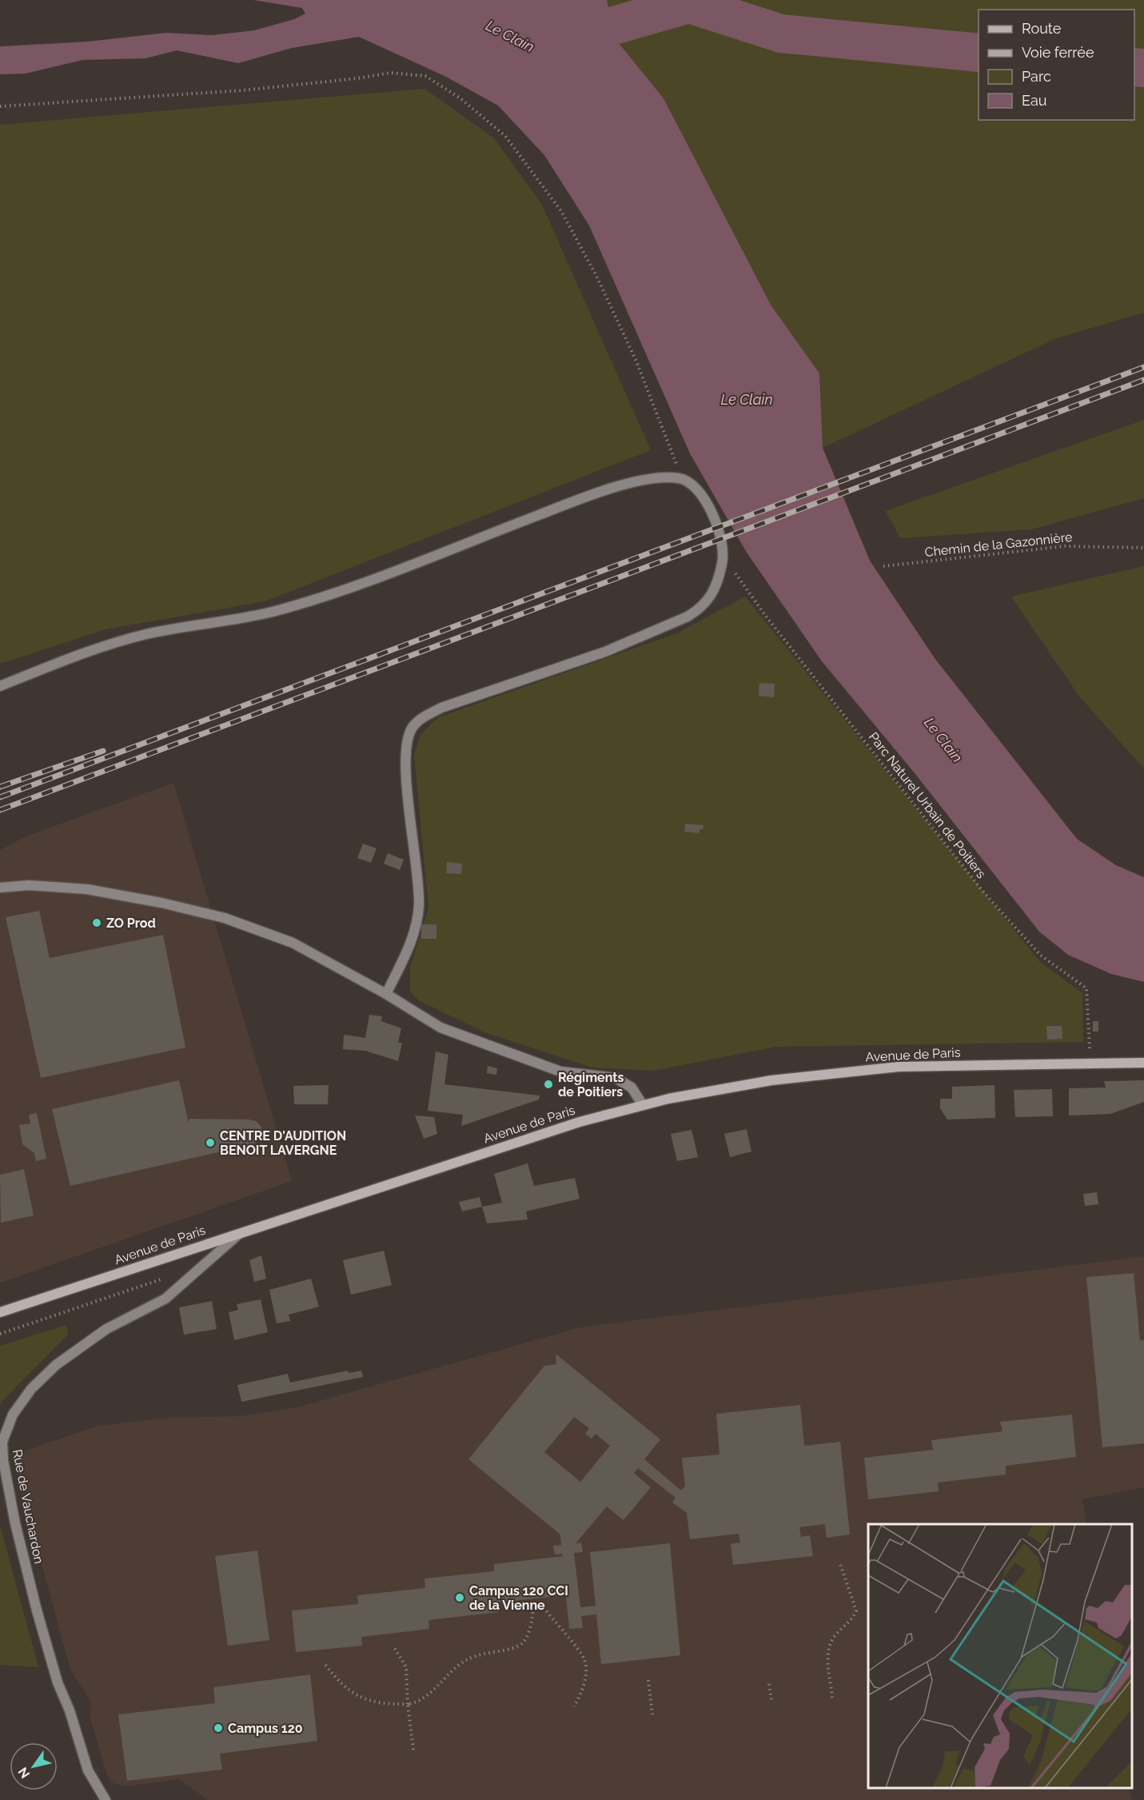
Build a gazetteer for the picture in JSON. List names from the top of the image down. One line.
{"streets":{"main road":["Avenue de Paris"],"street":["Rue de Vauchardon"],"path":["Chemin de la Gazonnière","Parc Naturel Urbain de Poitiers"]},"crossings":[["Parc Naturel Urbain de Poitiers","Avenue de Paris"],["Avenue de Paris","Rue de Vauchardon"]],"water":["Le Clain"],"places":["ZO Prod","Régiments de Poitiers","CENTRE D'AUDITION BENOIT LAVERGNE","Campus 120 CCI de la Vienne","Campus 120"],"legend":["Route","Voie ferrée","Parc","Eau"],"north":"bottom left"}
